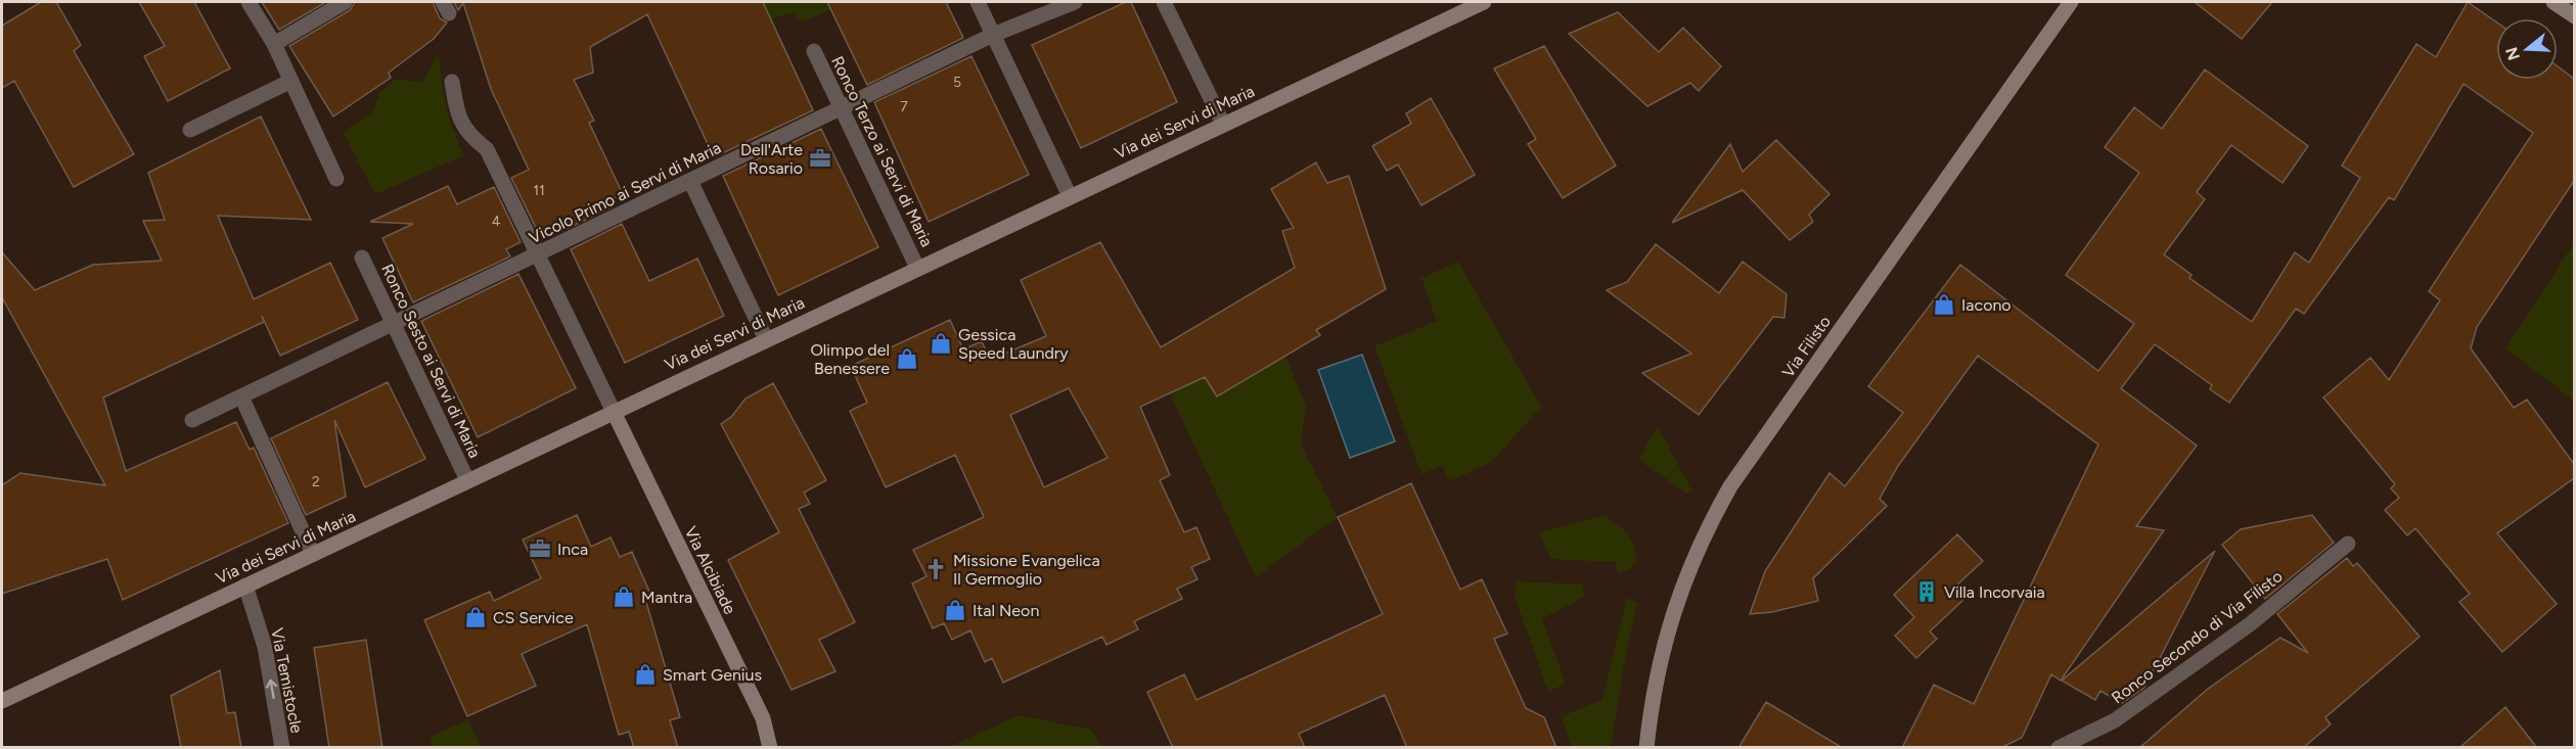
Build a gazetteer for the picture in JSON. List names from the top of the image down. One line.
{"streets":{"street":["Via dei Servi di Maria","Ronco Terzo ai Servi di Maria","Vicolo Primo ai Servi di Maria","Via Filisto","Ronco Sesto ai Servi di Maria","Via Alcibiade","Ronco Secondo di Via Filisto","Via Temistocle"]},"crossings":[["Via dei Servi di Maria","Ronco Terzo ai Servi di Maria"],["Via dei Servi di Maria","Ronco Sesto ai Servi di Maria"],["Via dei Servi di Maria","Via Alcibiade"],["Via dei Servi di Maria","Via Temistocle"],["Ronco Terzo ai Servi di Maria","Vicolo Primo ai Servi di Maria"],["Vicolo Primo ai Servi di Maria","Ronco Sesto ai Servi di Maria"]],"one_way":["Via Temistocle"],"places":{"office":["Dell'Arte Rosario","Inca"],"shop":["Iacono","Gessica Speed Laundry","Olimpo del Benessere","Mantra","Ital Neon","CS Service","Smart Genius"],"church":["Missione Evangelica Il Germoglio"],"building":["Villa Incorvaia"]},"house_numbers":["5","7","11","4","2"],"north":"left"}
